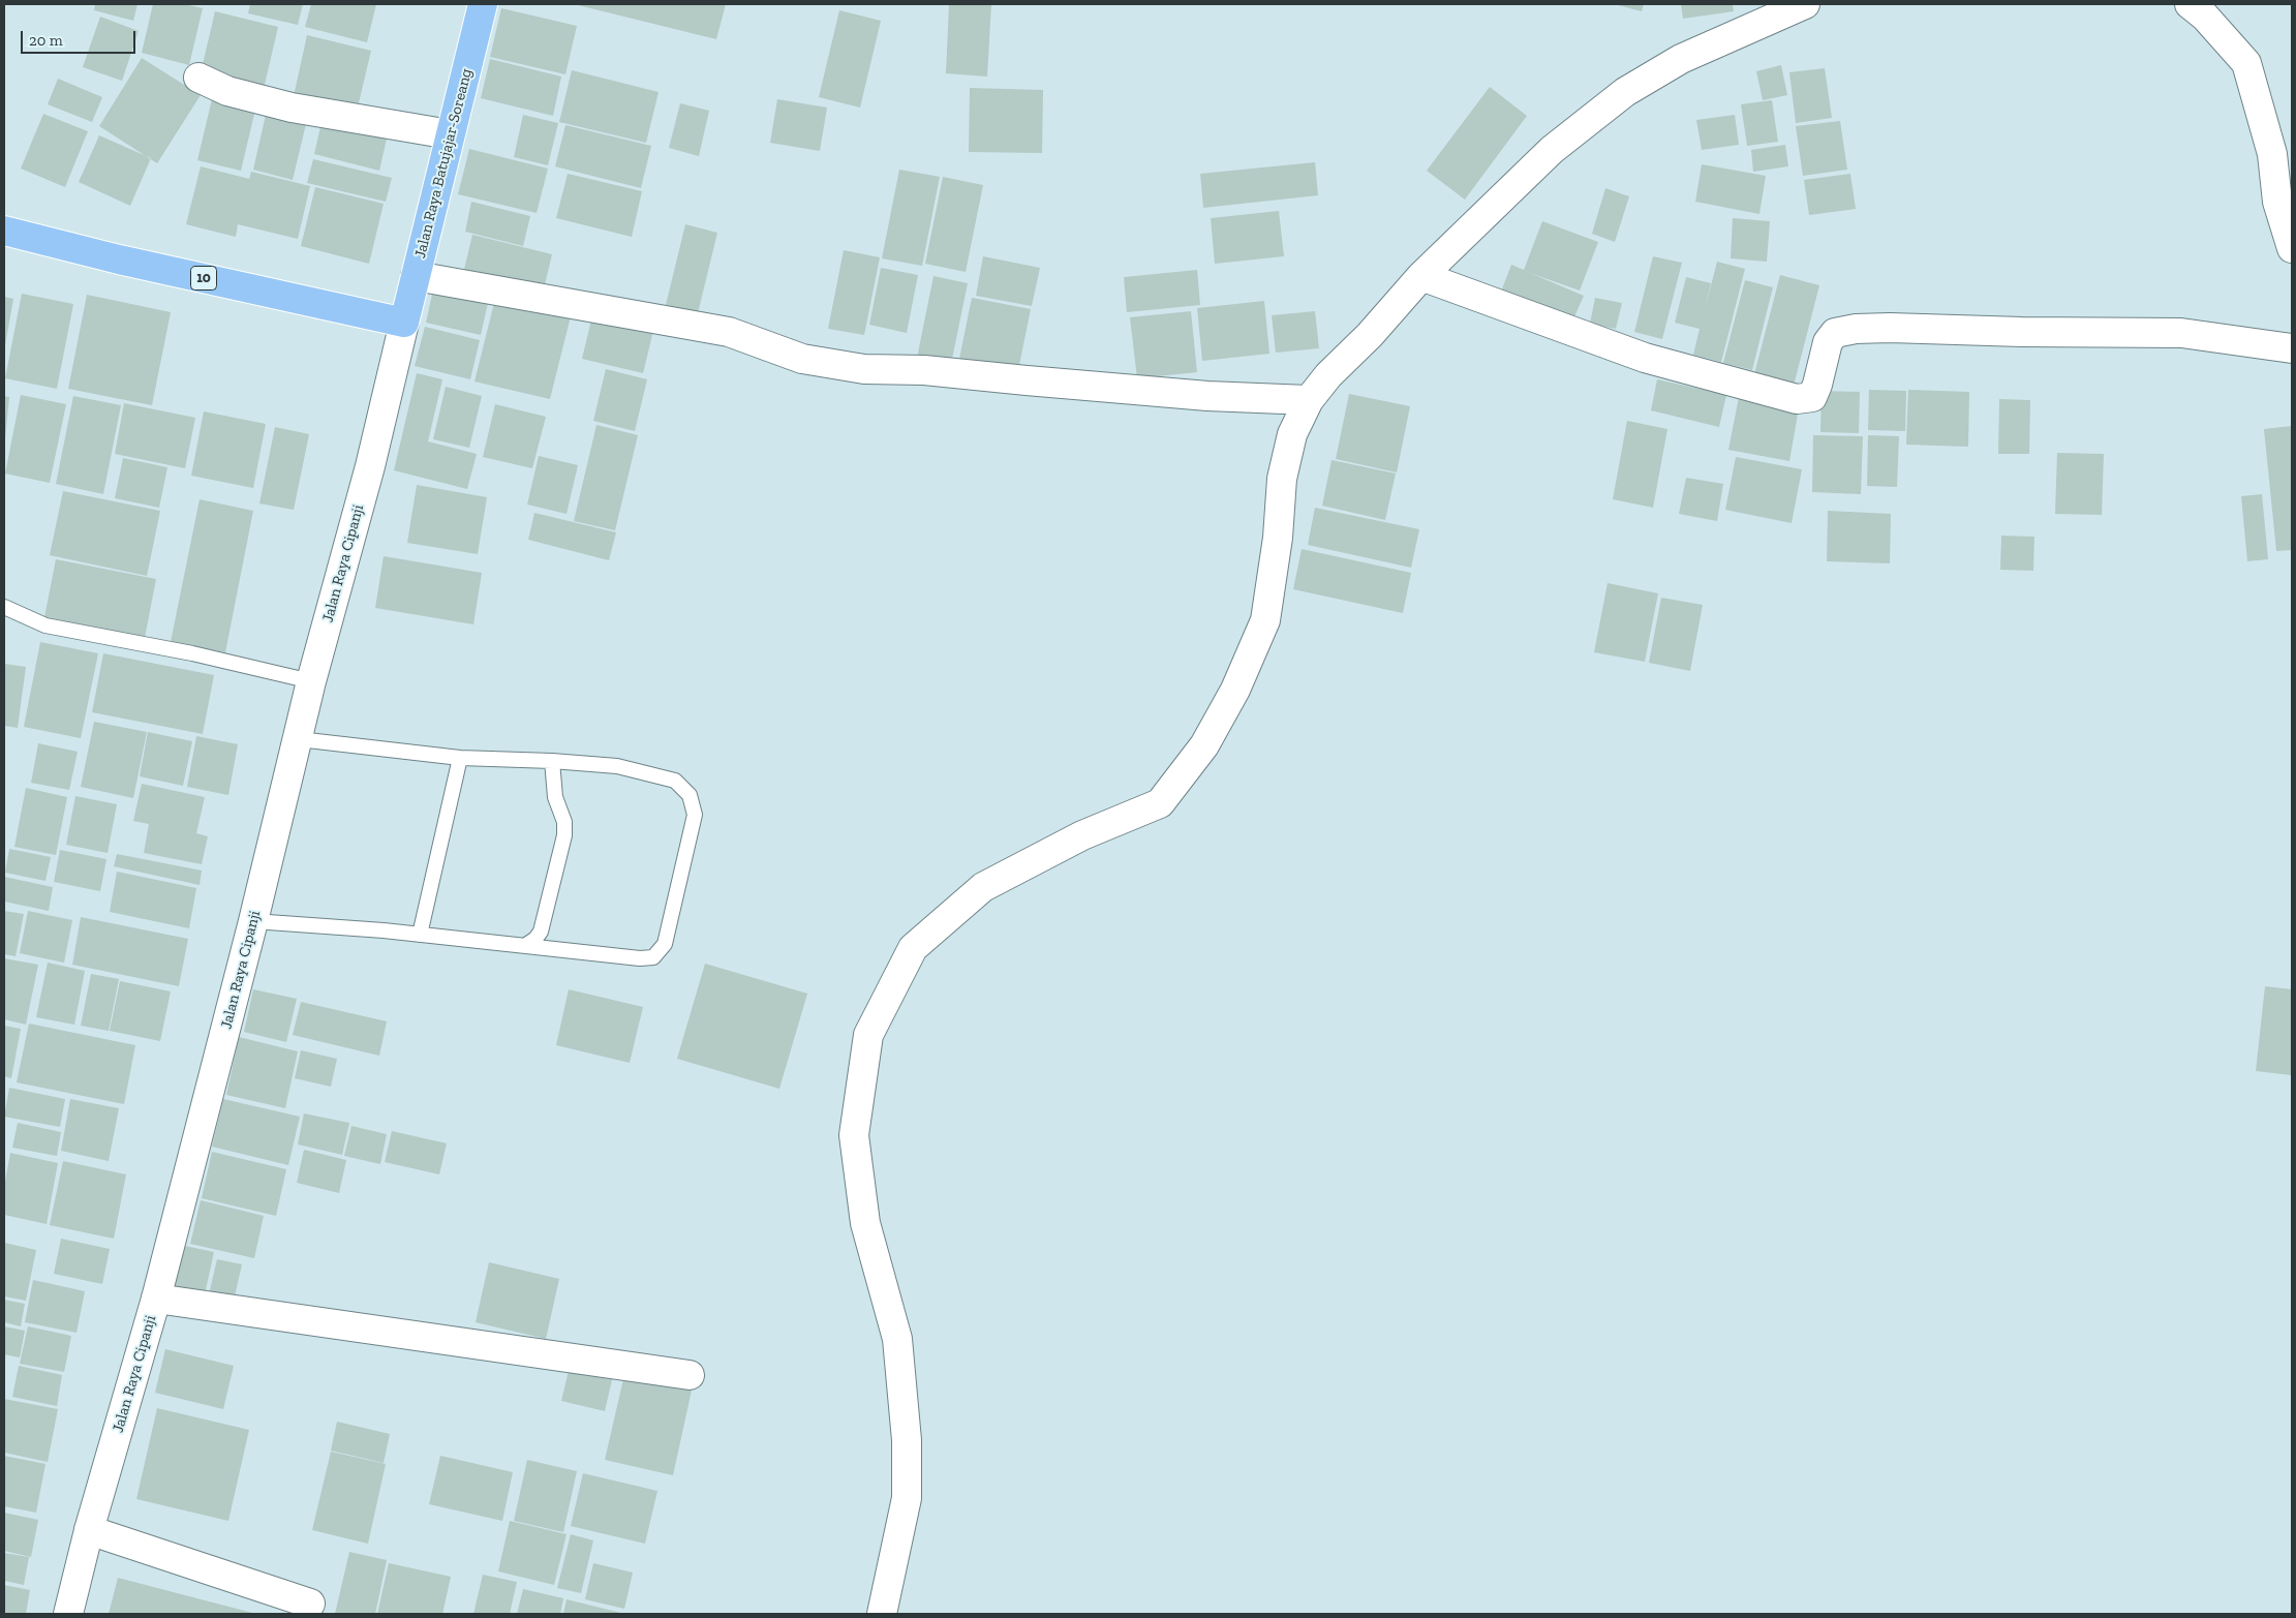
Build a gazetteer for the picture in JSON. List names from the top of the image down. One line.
{"streets":{"highway":["Jalan Raya Batujajar-Soreang","10"],"street":["Jalan Raya Cipanji"]},"crossings":[["Jalan Raya Batujajar-Soreang","10"],["Jalan Raya Batujajar-Soreang","Jalan Raya Cipanji"],["10","Jalan Raya Cipanji"]],"scale_bar":"20 m"}
